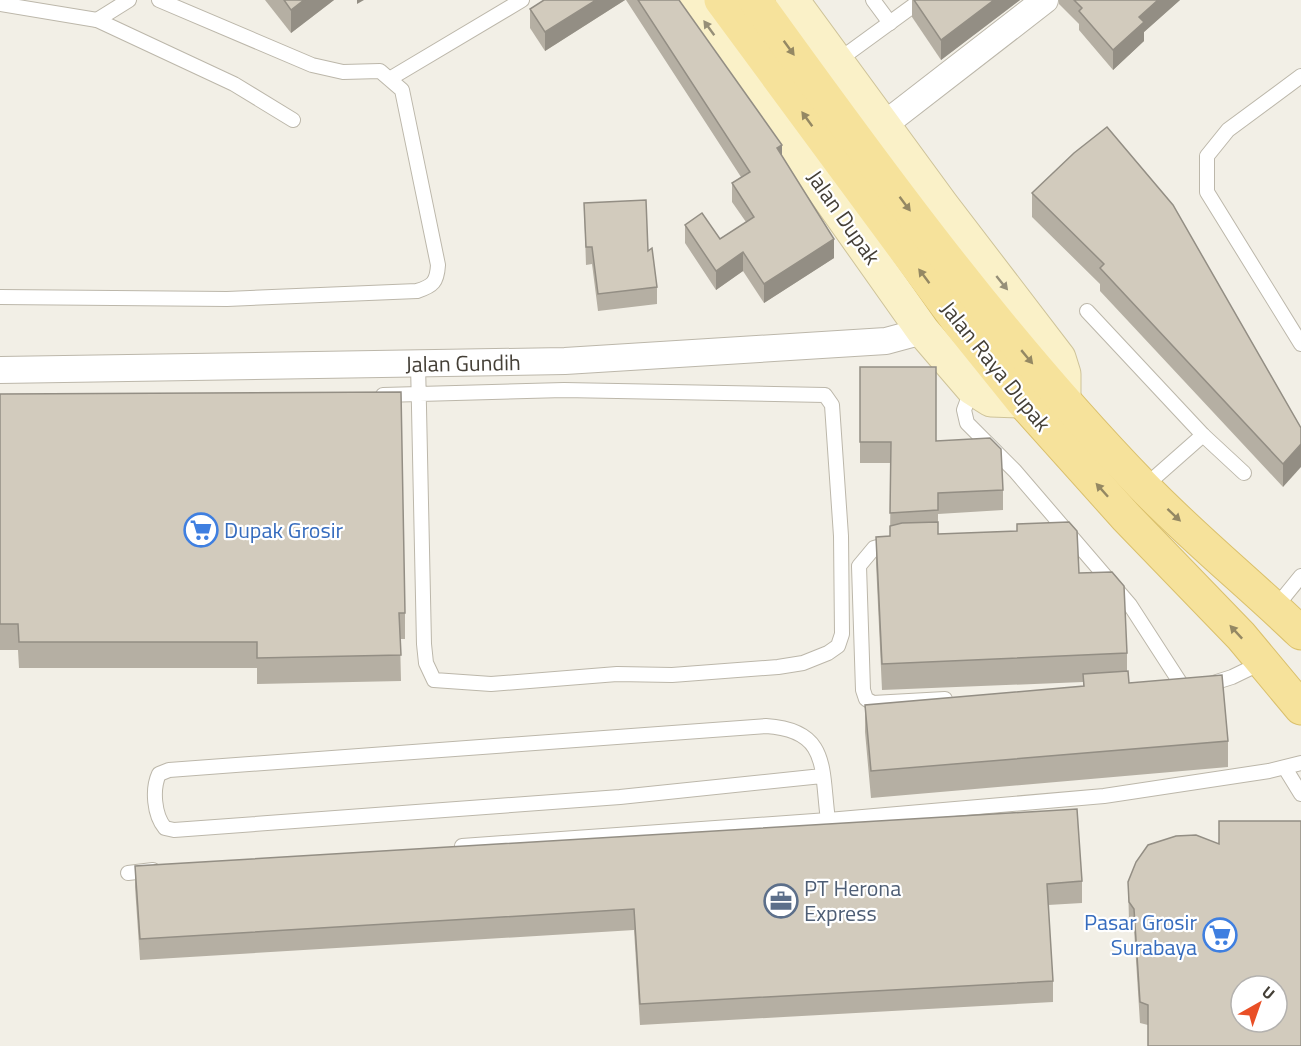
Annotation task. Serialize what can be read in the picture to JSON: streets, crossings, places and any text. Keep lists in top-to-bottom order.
{
  "streets": {
    "main road": ["Jalan Dupak", "Jalan Raya Dupak"],
    "street": ["Jalan Gundih"]
  },
  "crossings": [
    ["Jalan Dupak", "Jalan Gundih"],
    ["Jalan Dupak", "Jalan Raya Dupak"]
  ],
  "places": {
    "supermarket": ["Dupak Grosir", "Pasar Grosir Surabaya"],
    "office": ["PT Herona Express"]
  },
  "north": "top right"
}
